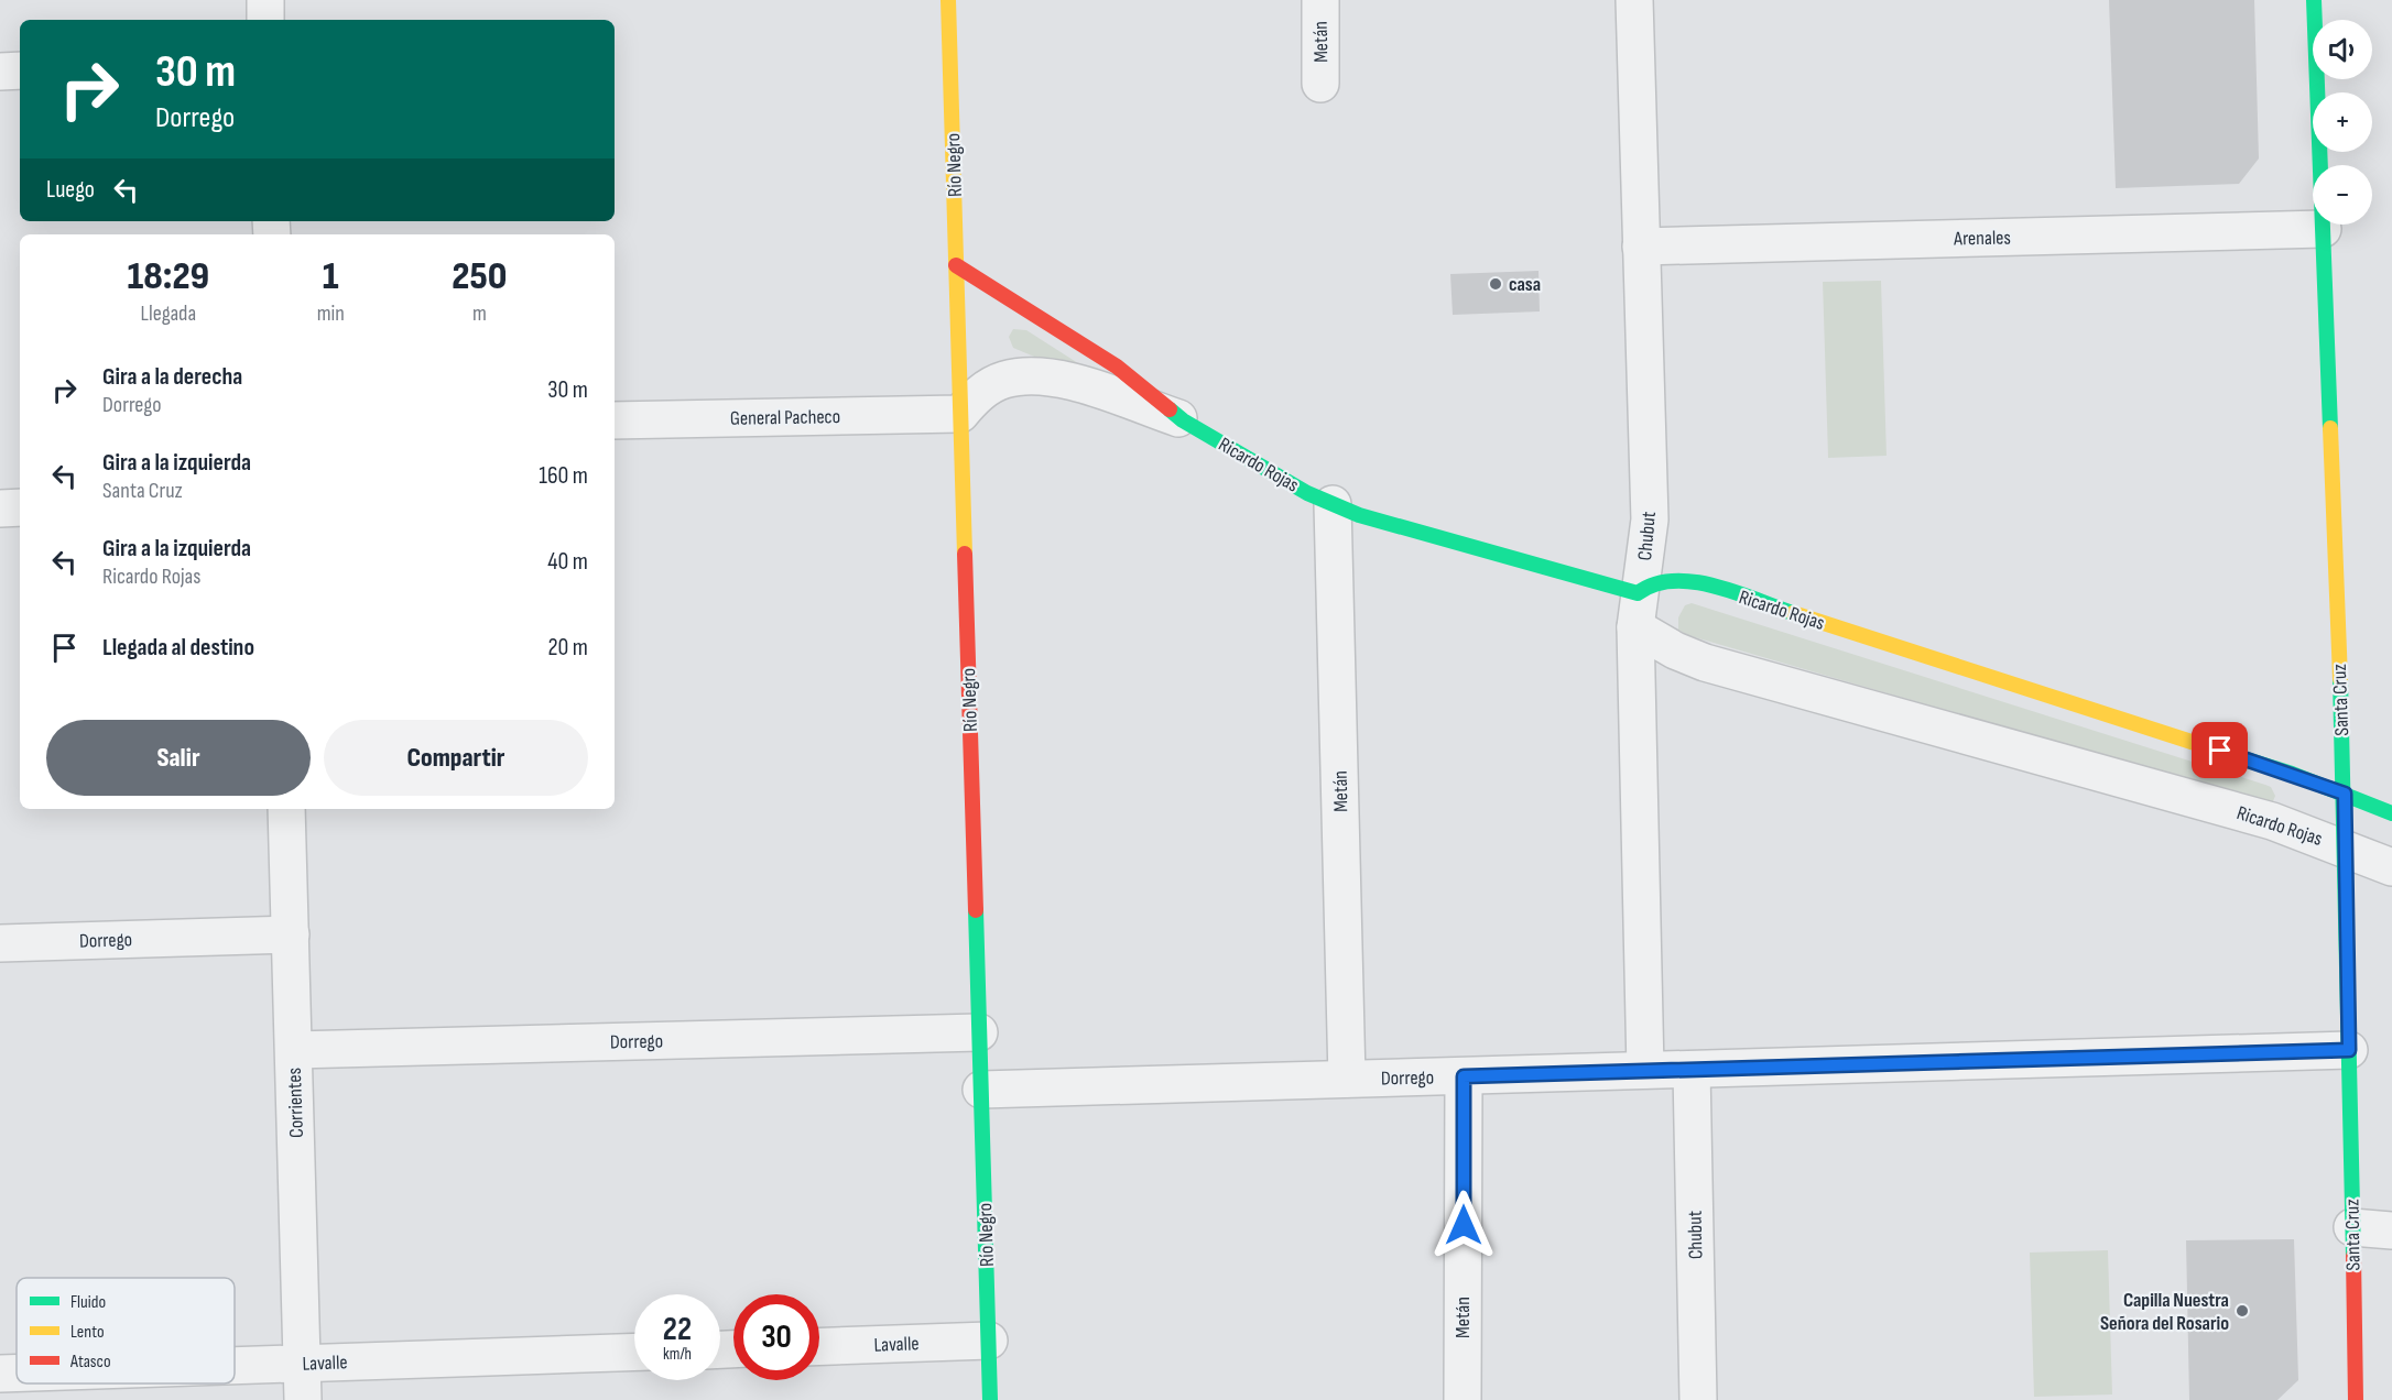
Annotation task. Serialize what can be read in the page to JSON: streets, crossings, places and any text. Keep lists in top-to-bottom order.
{
  "streets": {
    "street": [
      "Metán",
      "Río Negro",
      "Arenales",
      "General Pacheco",
      "Ricardo Rojas",
      "Chubut",
      "Santa Cruz",
      "Dorrego",
      "Corrientes",
      "Lavalle"
    ]
  },
  "crossings": [
    ["Metán", "Ricardo Rojas"],
    ["Metán", "Dorrego"],
    ["Río Negro", "General Pacheco"],
    ["Río Negro", "Ricardo Rojas"],
    ["Río Negro", "Dorrego"],
    ["Río Negro", "Lavalle"],
    ["Arenales", "Chubut"],
    ["Arenales", "Santa Cruz"],
    ["General Pacheco", "Ricardo Rojas"],
    ["Ricardo Rojas", "Chubut"],
    ["Ricardo Rojas", "Santa Cruz"],
    ["Chubut", "Dorrego"],
    ["Santa Cruz", "Dorrego"],
    ["Dorrego", "Corrientes"],
    ["Corrientes", "Lavalle"]
  ],
  "places": ["casa", "Capilla Nuestra Señora del Rosario"],
  "legend": ["Fluido", "Lento", "Atasco"],
  "page": {
    "map_buttons": ["+", "−"],
    "turn": ["30 m", "Dorrego"],
    "then": "Luego",
    "eta": [
      "18:29",
      "Llegada",
      "1",
      "min",
      "250",
      "m"
    ],
    "list": [
      {
        "name": "Gira a la derecha",
        "note": "Dorrego",
        "value": "30 m"
      },
      {
        "name": "Gira a la izquierda",
        "note": "Santa Cruz",
        "value": "160 m"
      },
      {
        "name": "Gira a la izquierda",
        "note": "Ricardo Rojas",
        "value": "40 m"
      },
      {
        "name": "Llegada al destino",
        "value": "20 m"
      }
    ],
    "buttons": ["Salir", "Compartir"],
    "speed": "22 km/h",
    "limit": "30"
  }
}
